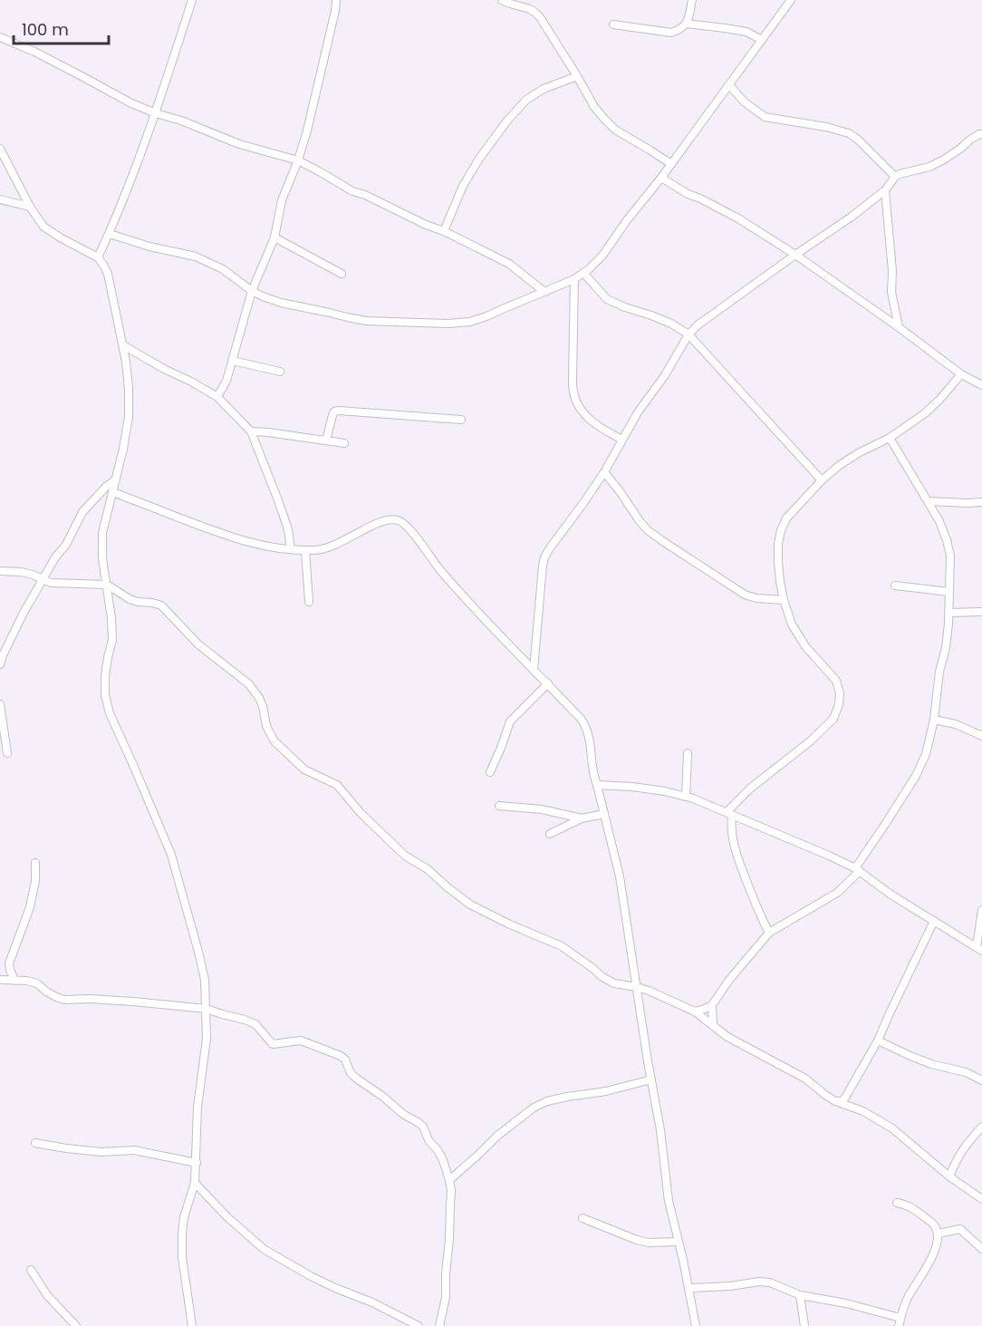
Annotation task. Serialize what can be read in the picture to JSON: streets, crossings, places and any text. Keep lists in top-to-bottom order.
{
  "scale_bar": "100 m"
}
